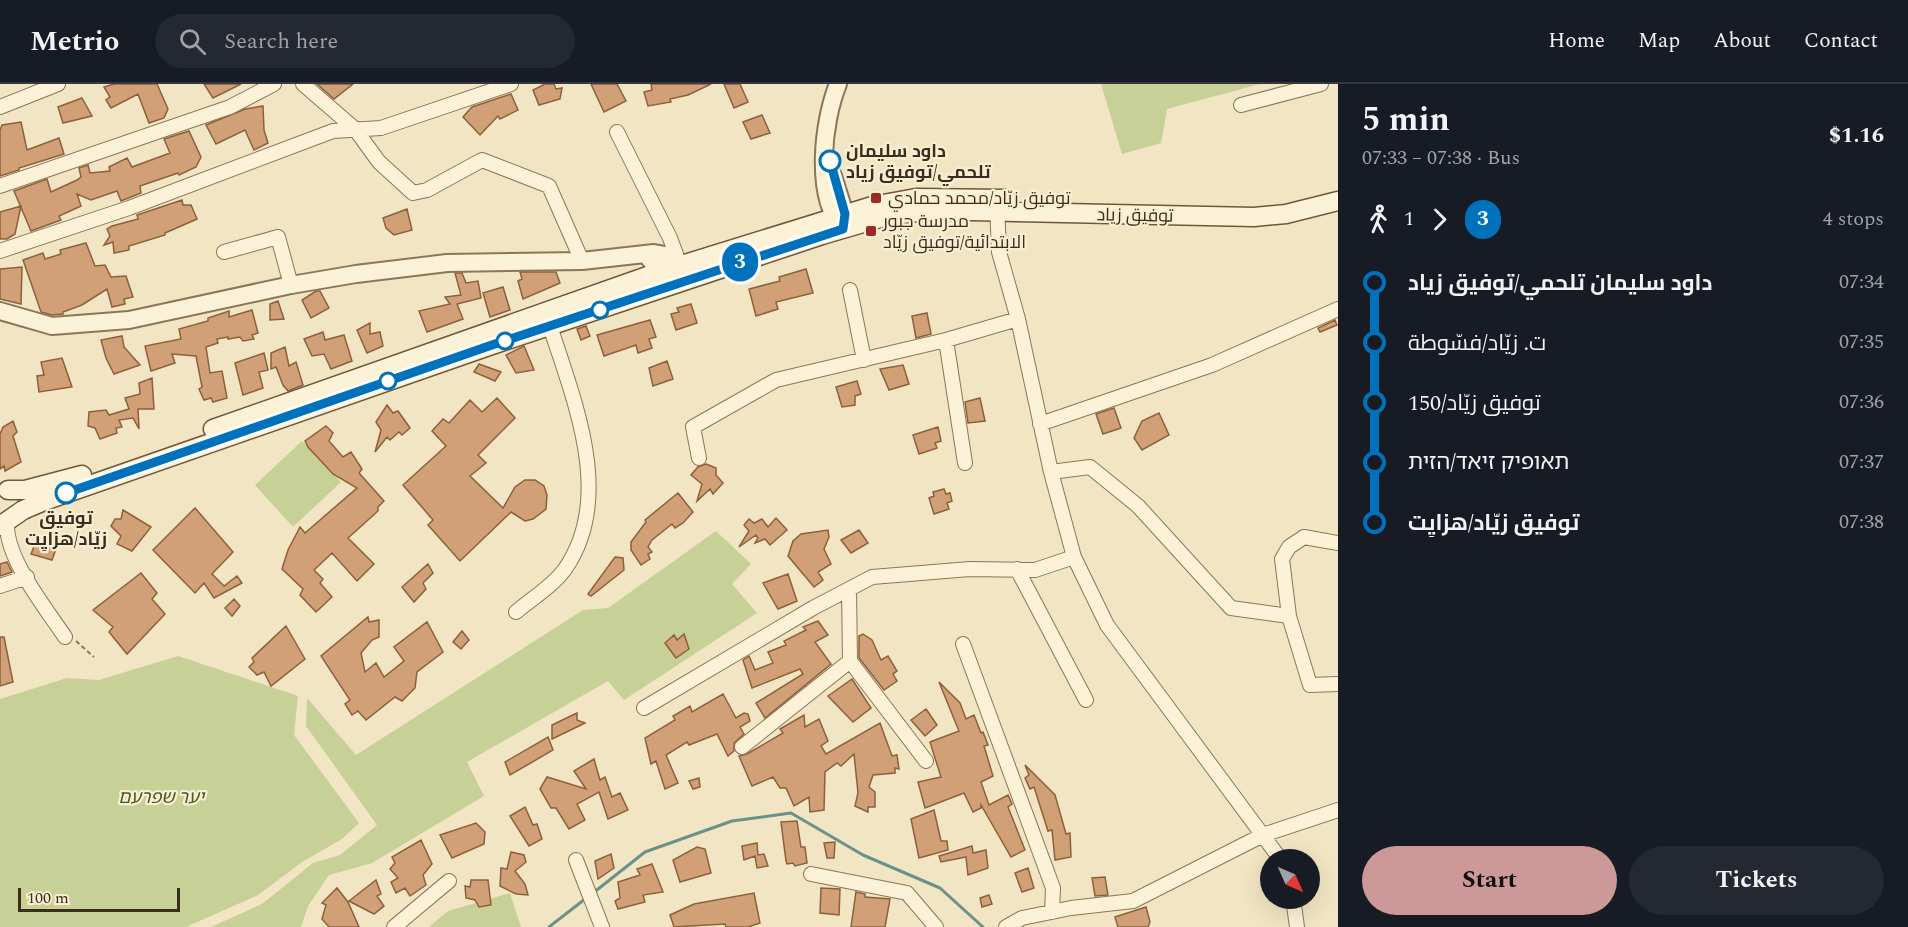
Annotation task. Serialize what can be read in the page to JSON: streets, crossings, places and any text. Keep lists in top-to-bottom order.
{
  "streets": {
    "main road": ["توفيق زياد"]
  },
  "parks": ["יער שפרעם"],
  "places": {
    "other": ["داود سليمان تلحمي/توفيق زياد", "توفيق زيّاد/هزايِت"],
    "transit": ["توفيق زيّاد/محمد حمادي", "مدرسة جبور الابتدائية/توفيق زيّاد"]
  },
  "lines": ["bus line 3"],
  "scale_bar": "100 m",
  "north": "bottom right",
  "page": {
    "header": "Metrio",
    "search": "Search here",
    "nav": [
      "Home",
      "Map",
      "About",
      "Contact"
    ],
    "on_map": "3",
    "heading": ["5 min", "07:33 – 07:38 · Bus", "$1.16"],
    "legs": ["1", "3", "4 stops"],
    "list": [
      {
        "name": "داود سليمان تلحمي/توفيق زياد",
        "value": "07:34"
      },
      {
        "name": "ت. زيّاد/فسّوطة",
        "value": "07:35"
      },
      {
        "name": "توفيق زيّاد/150",
        "value": "07:36"
      },
      {
        "name": "תאופיק זיאד/הזית",
        "value": "07:37"
      },
      {
        "name": "توفيق زيّاد/هزايِت",
        "value": "07:38"
      }
    ],
    "buttons": ["Start", "Tickets"],
    "scale": "100 m"
  }
}
